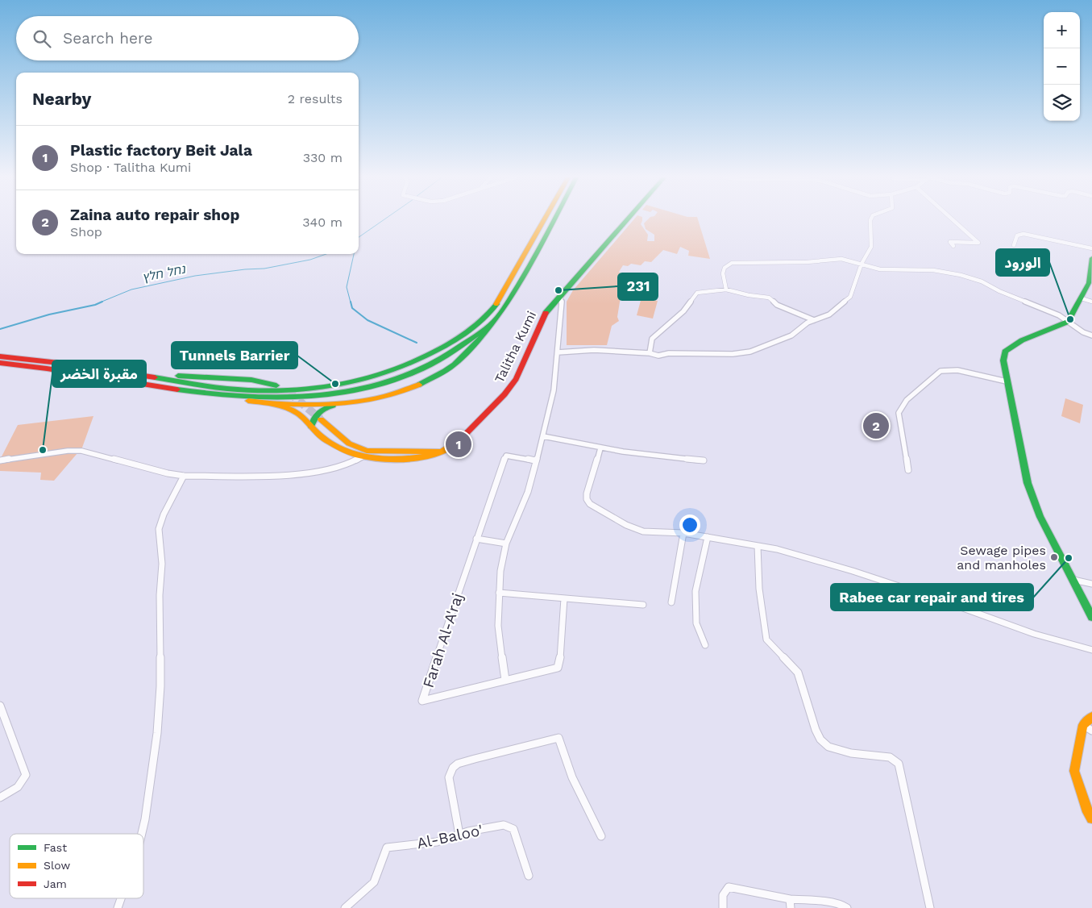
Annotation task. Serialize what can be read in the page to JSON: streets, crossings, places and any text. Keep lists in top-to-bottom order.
{
  "streets": {
    "main road": ["Talitha Kumi"],
    "street": ["Farah Al-A'raj", "Al-Baloo'"]
  },
  "water": ["נחל חלץ"],
  "places": [
    "231",
    "الورود",
    "Tunnels Barrier",
    "مقبرة الخضر",
    "Sewage pipes and manholes",
    "Rabee car repair and tires"
  ],
  "legend": ["Fast", "Slow", "Jam"],
  "page": {
    "map_buttons": ["+", "−"],
    "search": "Search here",
    "heading": ["Nearby", "2 results"],
    "list": [
      {
        "mark": "1",
        "name": "Plastic factory Beit Jala",
        "note": "Shop · Talitha Kumi",
        "value": "330 m"
      },
      {
        "mark": "2",
        "name": "Zaina auto repair shop",
        "note": "Shop",
        "value": "340 m"
      }
    ],
    "pins": ["2", "1"]
  }
}
